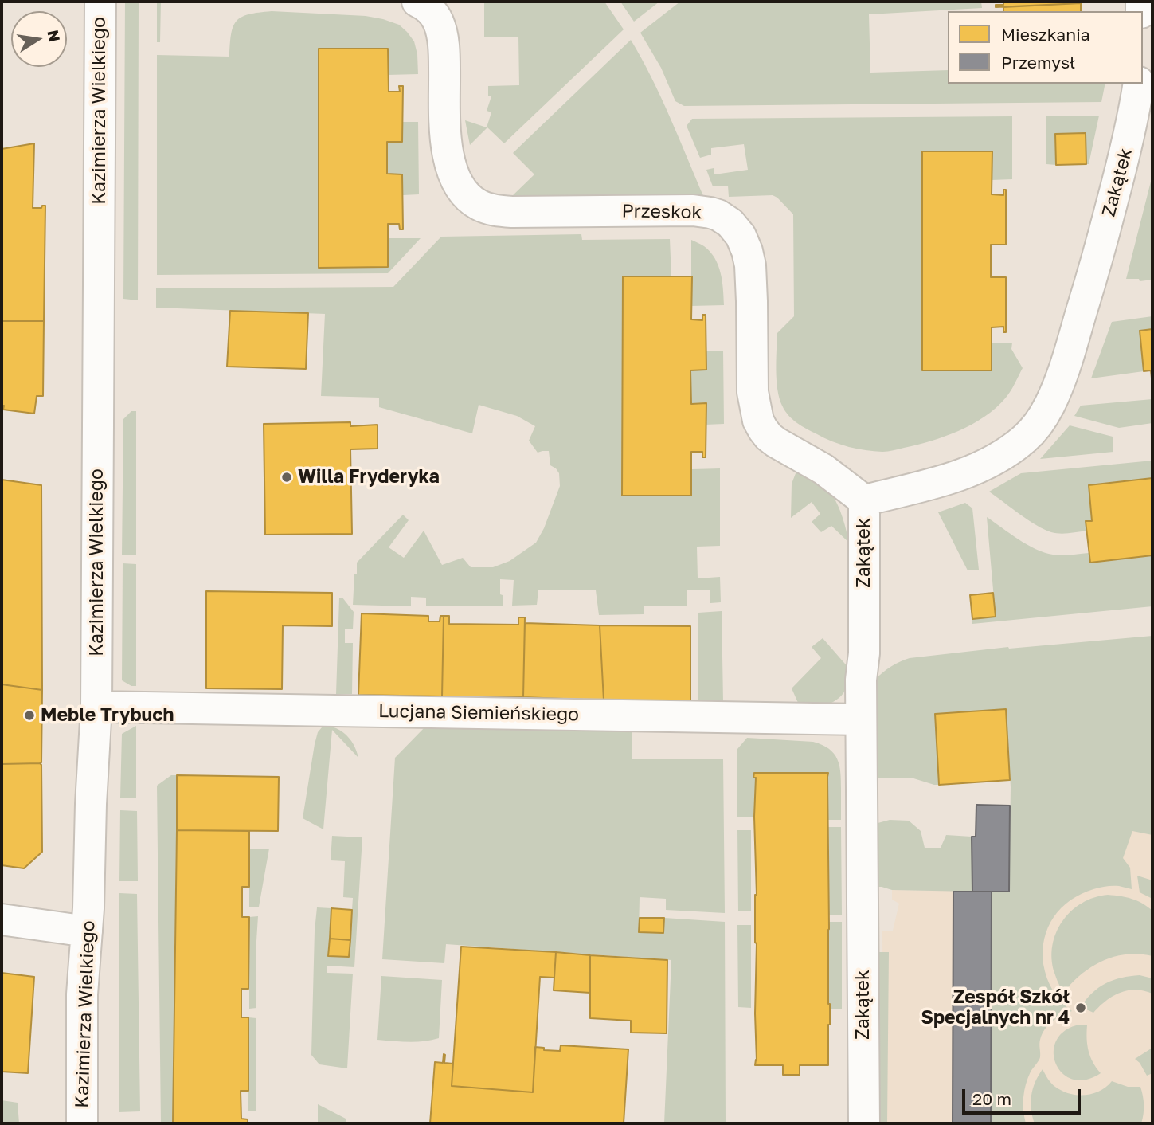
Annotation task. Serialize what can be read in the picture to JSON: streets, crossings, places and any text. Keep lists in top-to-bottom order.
{
  "streets": {
    "street": [
      "Kazimierza Wielkiego",
      "Zakątek",
      "Przeskok",
      "Lucjana Siemieńskiego"
    ]
  },
  "crossings": [
    ["Kazimierza Wielkiego", "Lucjana Siemieńskiego"],
    ["Zakątek", "Przeskok"],
    ["Zakątek", "Lucjana Siemieńskiego"]
  ],
  "places": ["Willa Fryderyka", "Meble Trybuch", "Zespół Szkół Specjalnych nr 4"],
  "legend": ["Mieszkania", "Przemysł"],
  "scale_bar": "20 m",
  "north": "right"
}
